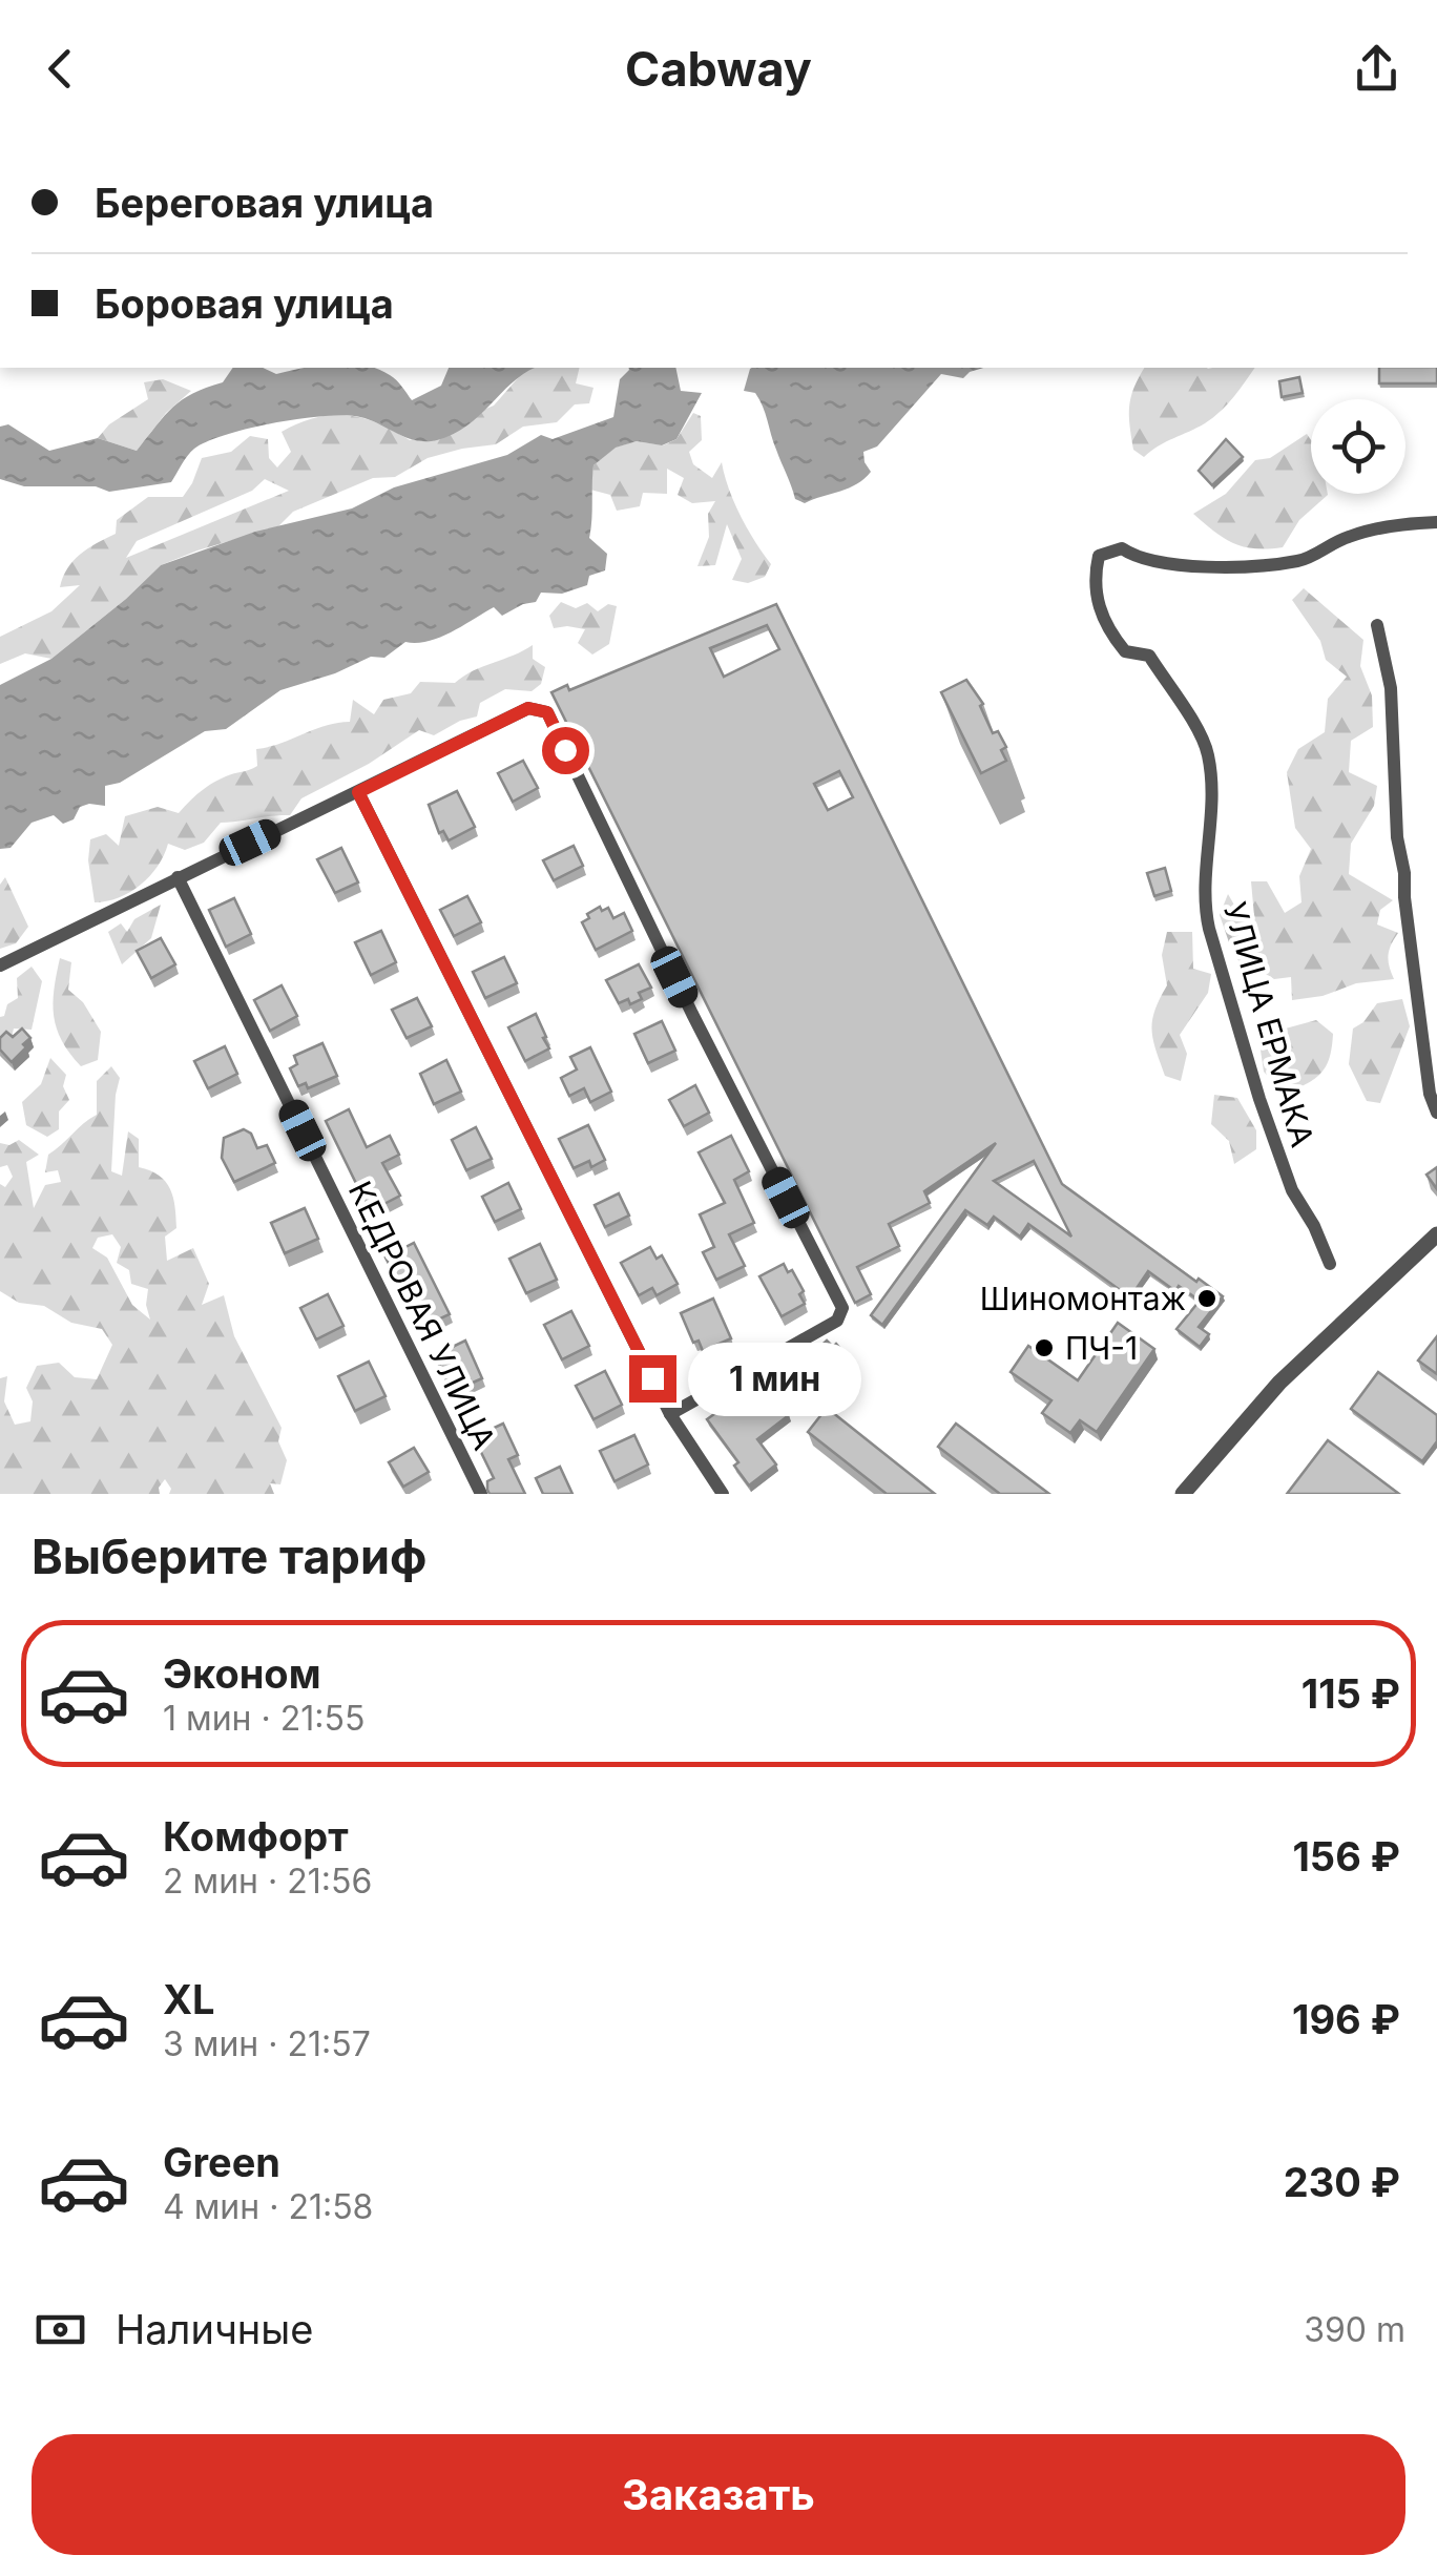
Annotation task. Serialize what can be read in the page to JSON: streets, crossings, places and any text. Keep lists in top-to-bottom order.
{
  "streets": {
    "street": ["УЛИЦА ЕРМАКА", "КЕДРОВАЯ УЛИЦА"]
  },
  "places": ["Шиномонтаж", "ПЧ-1"],
  "page": {
    "header": "Cabway",
    "banner": ["Береговая улица", "Боровая улица"],
    "bubble": "1 мин",
    "heading": "Выберите тариф",
    "list": [
      {
        "name": "Эконом",
        "note": "1 мин · 21:55",
        "value": "115 ₽"
      },
      {
        "name": "Комфорт",
        "note": "2 мин · 21:56",
        "value": "156 ₽"
      },
      {
        "name": "XL",
        "note": "3 мин · 21:57",
        "value": "196 ₽"
      },
      {
        "name": "Green",
        "note": "4 мин · 21:58",
        "value": "230 ₽"
      }
    ],
    "pay": ["Наличные", "390 m"],
    "buttons": "Заказать"
  }
}
